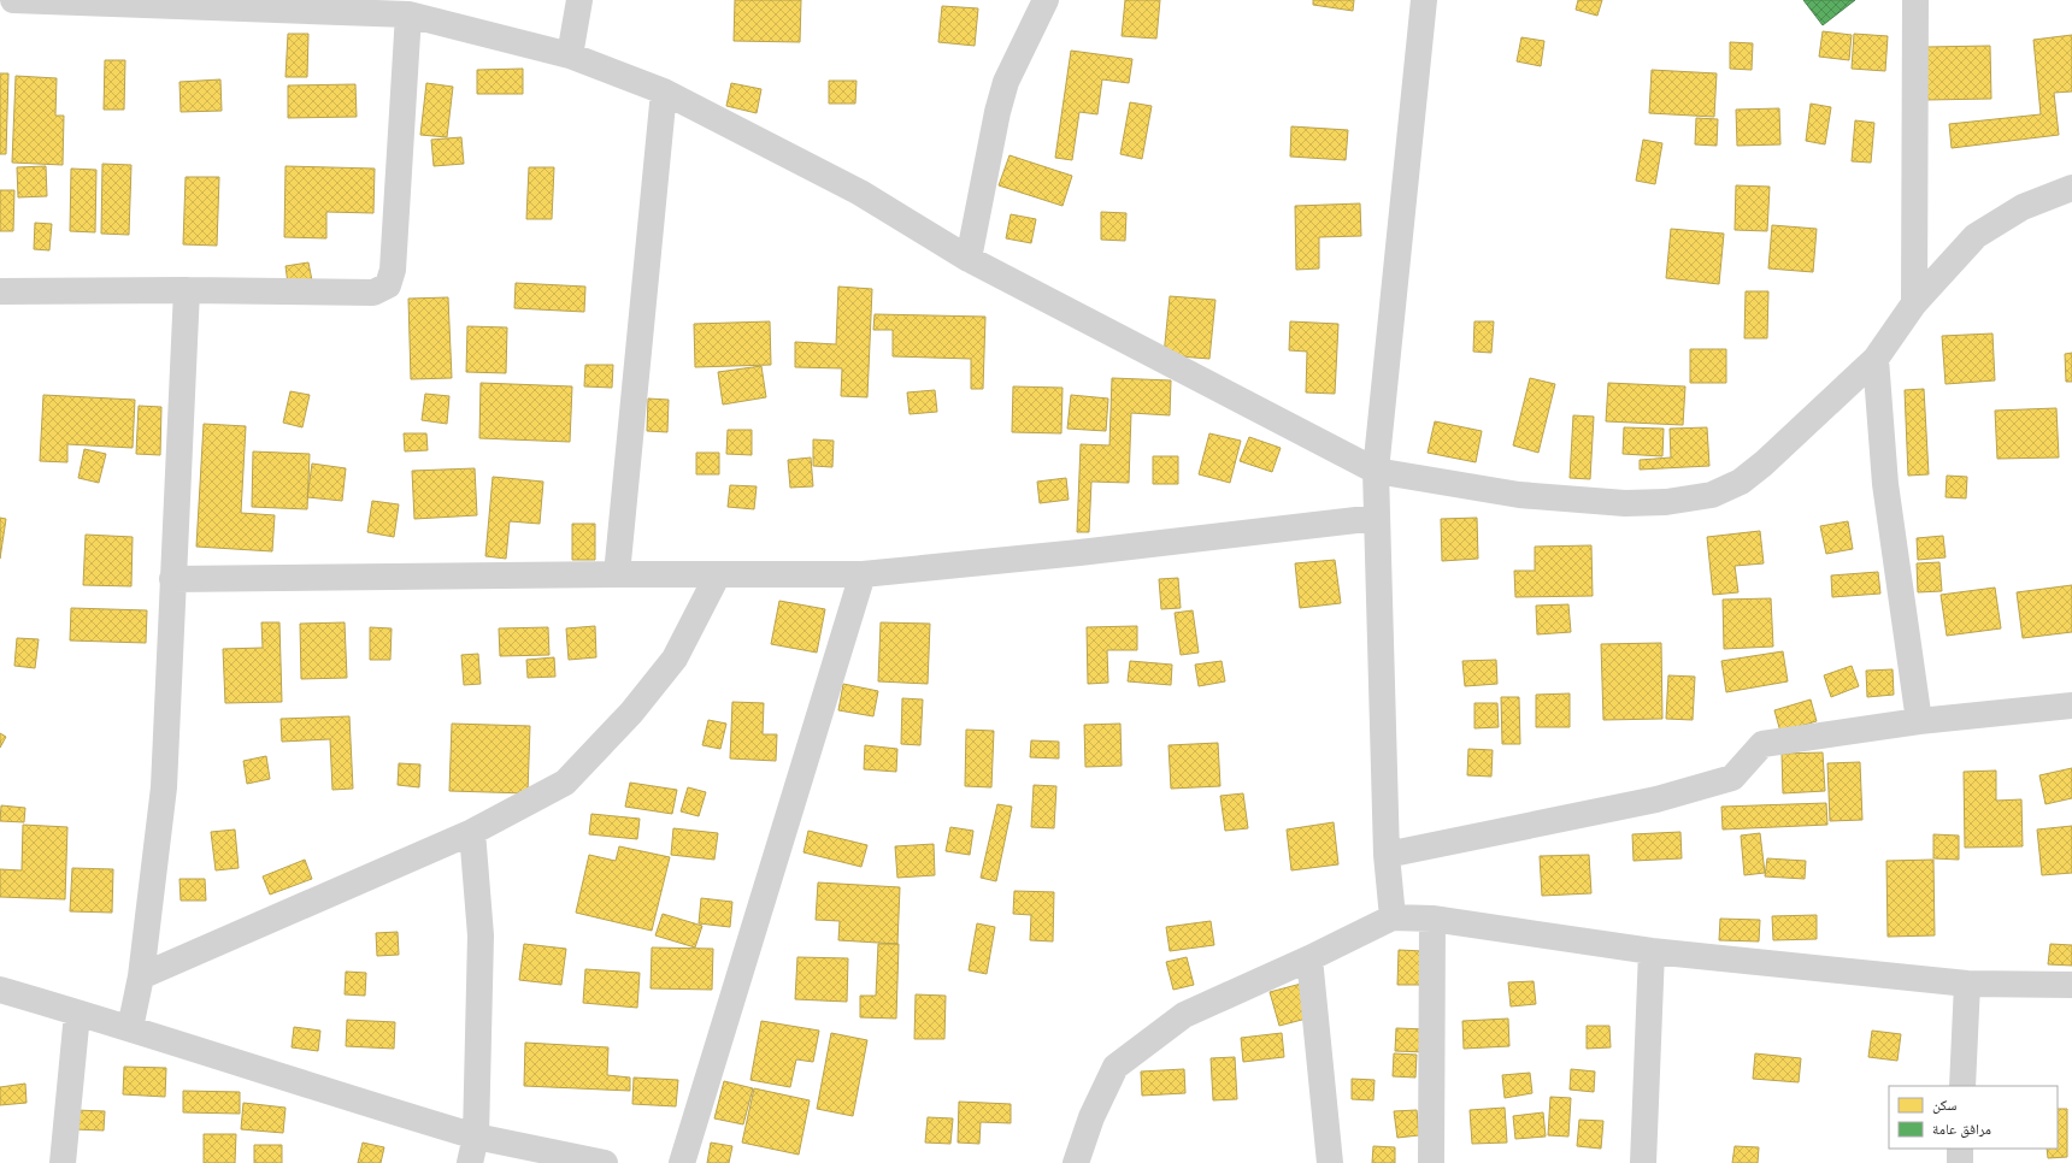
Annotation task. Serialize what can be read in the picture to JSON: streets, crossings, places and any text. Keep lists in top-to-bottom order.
{
  "legend": ["سكن", "مرافق عامة"]
}
